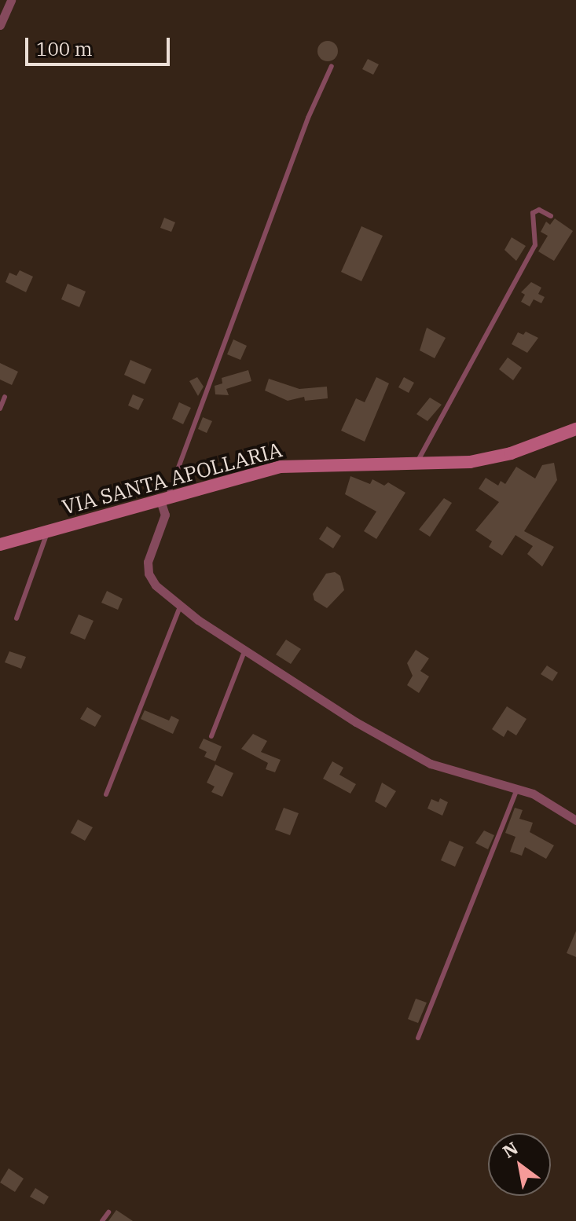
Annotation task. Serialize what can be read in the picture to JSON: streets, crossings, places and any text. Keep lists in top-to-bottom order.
{
  "streets": {
    "street": ["VIA SANTA APOLLARIA"]
  },
  "scale_bar": "100 m",
  "north": "top left"
}
